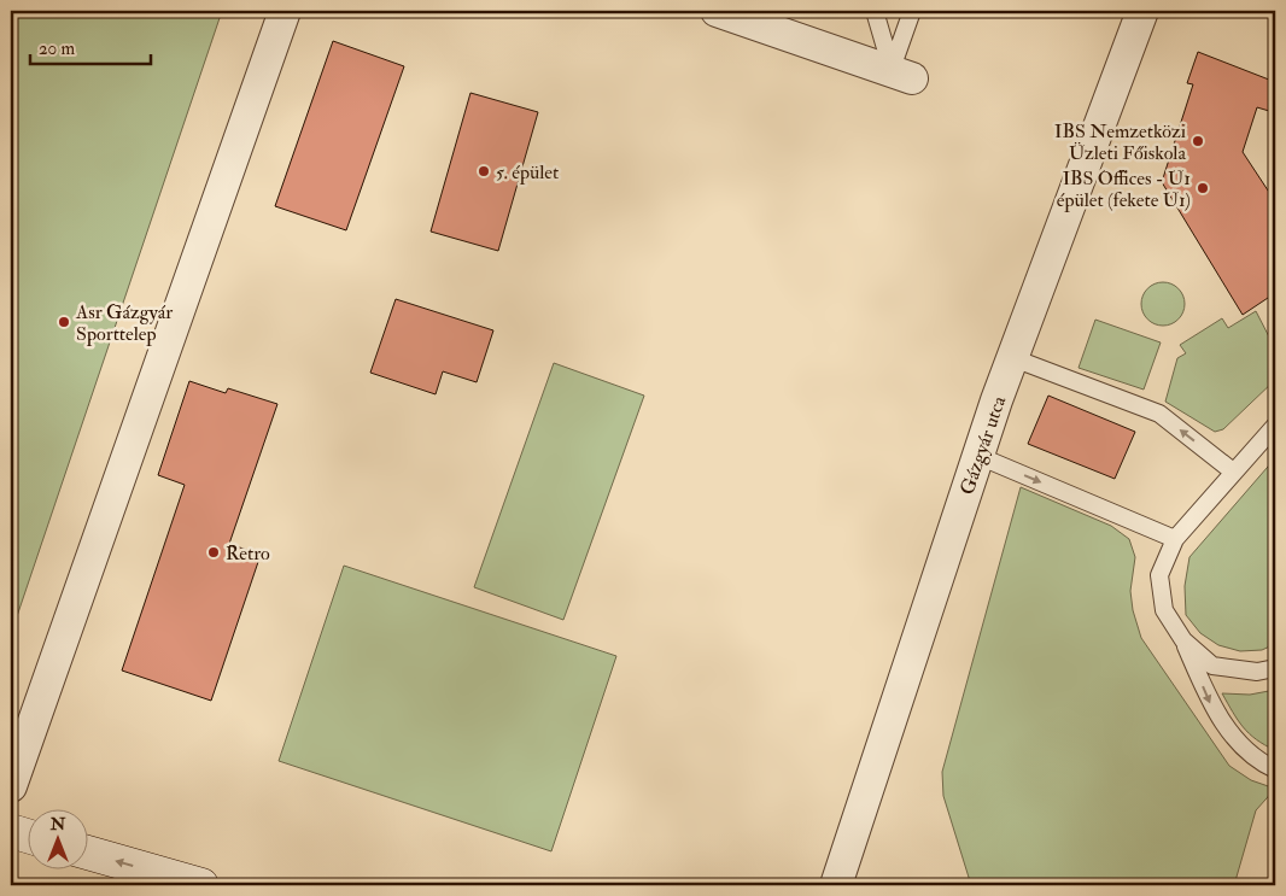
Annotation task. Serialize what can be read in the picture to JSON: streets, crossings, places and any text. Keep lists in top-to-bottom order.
{
  "streets": {
    "street": ["Gázgyár utca"]
  },
  "places": [
    "IBS Nemzetközi Üzleti Főiskola",
    "5. épület",
    "IBS Offices - U1 épület (fekete U1)",
    "Asr Gázgyár Sporttelep",
    "Retro"
  ],
  "scale_bar": "20 m",
  "north": "top"
}
